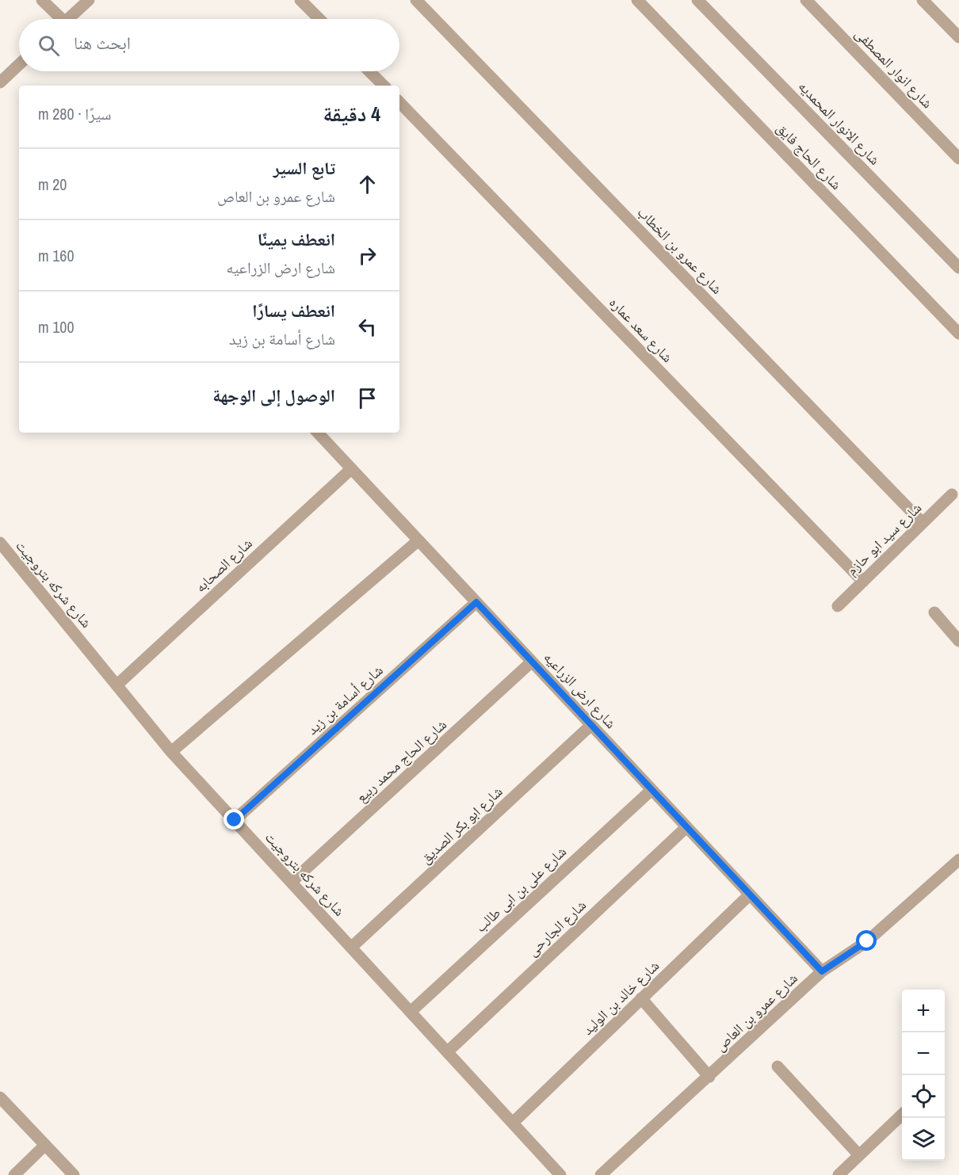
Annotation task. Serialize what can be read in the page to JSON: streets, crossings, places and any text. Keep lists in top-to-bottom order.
{
  "streets": {
    "street": [
      "شارع انوار المصطفى",
      "شارع الانوار المحمديه",
      "شارع الحاج فايق",
      "شارع عمرو بن الخطاب",
      "شارع سعد عماره",
      "شارع سيد ابو حازم",
      "شارع الصحابه",
      "شارع شركه بتروجيت",
      "شارع ارض الزراعيه",
      "شارع أسامة بن زيد",
      "شارع الحاج محمد ربيع",
      "شارع ابو بكر الصديق",
      "شارع على بن ابى طالب",
      "شارع الجارحى",
      "شارع خالد بن الوليد",
      "شارع عمرو بن العاص"
    ]
  },
  "crossings": [
    ["شارع عمرو بن الخطاب", "شارع سيد ابو حازم"],
    ["شارع سعد عماره", "شارع سيد ابو حازم"],
    ["شارع الصحابه", "شارع شركه بتروجيت"],
    ["شارع الصحابه", "شارع ارض الزراعيه"],
    ["شارع شركه بتروجيت", "شارع أسامة بن زيد"],
    ["شارع شركه بتروجيت", "شارع الحاج محمد ربيع"],
    ["شارع شركه بتروجيت", "شارع ابو بكر الصديق"],
    ["شارع شركه بتروجيت", "شارع على بن ابى طالب"],
    ["شارع شركه بتروجيت", "شارع الجارحى"],
    ["شارع شركه بتروجيت", "شارع خالد بن الوليد"],
    ["شارع ارض الزراعيه", "شارع أسامة بن زيد"],
    ["شارع ارض الزراعيه", "شارع الحاج محمد ربيع"],
    ["شارع ارض الزراعيه", "شارع ابو بكر الصديق"],
    ["شارع ارض الزراعيه", "شارع على بن ابى طالب"],
    ["شارع ارض الزراعيه", "شارع الجارحى"],
    ["شارع ارض الزراعيه", "شارع خالد بن الوليد"],
    ["شارع ارض الزراعيه", "شارع عمرو بن العاص"]
  ],
  "page": {
    "search": "ابحث هنا",
    "heading": ["4 دقيقة", "سيرًا · 280 m"],
    "list": [
      ["تابع السير", "شارع عمرو بن العاص", "20 m"],
      ["انعطف يمينًا", "شارع ارض الزراعيه", "160 m"],
      ["انعطف يسارًا", "شارع أسامة بن زيد", "100 m"],
      "الوصول إلى الوجهة"
    ],
    "map_buttons": ["+", "−"]
  }
}
